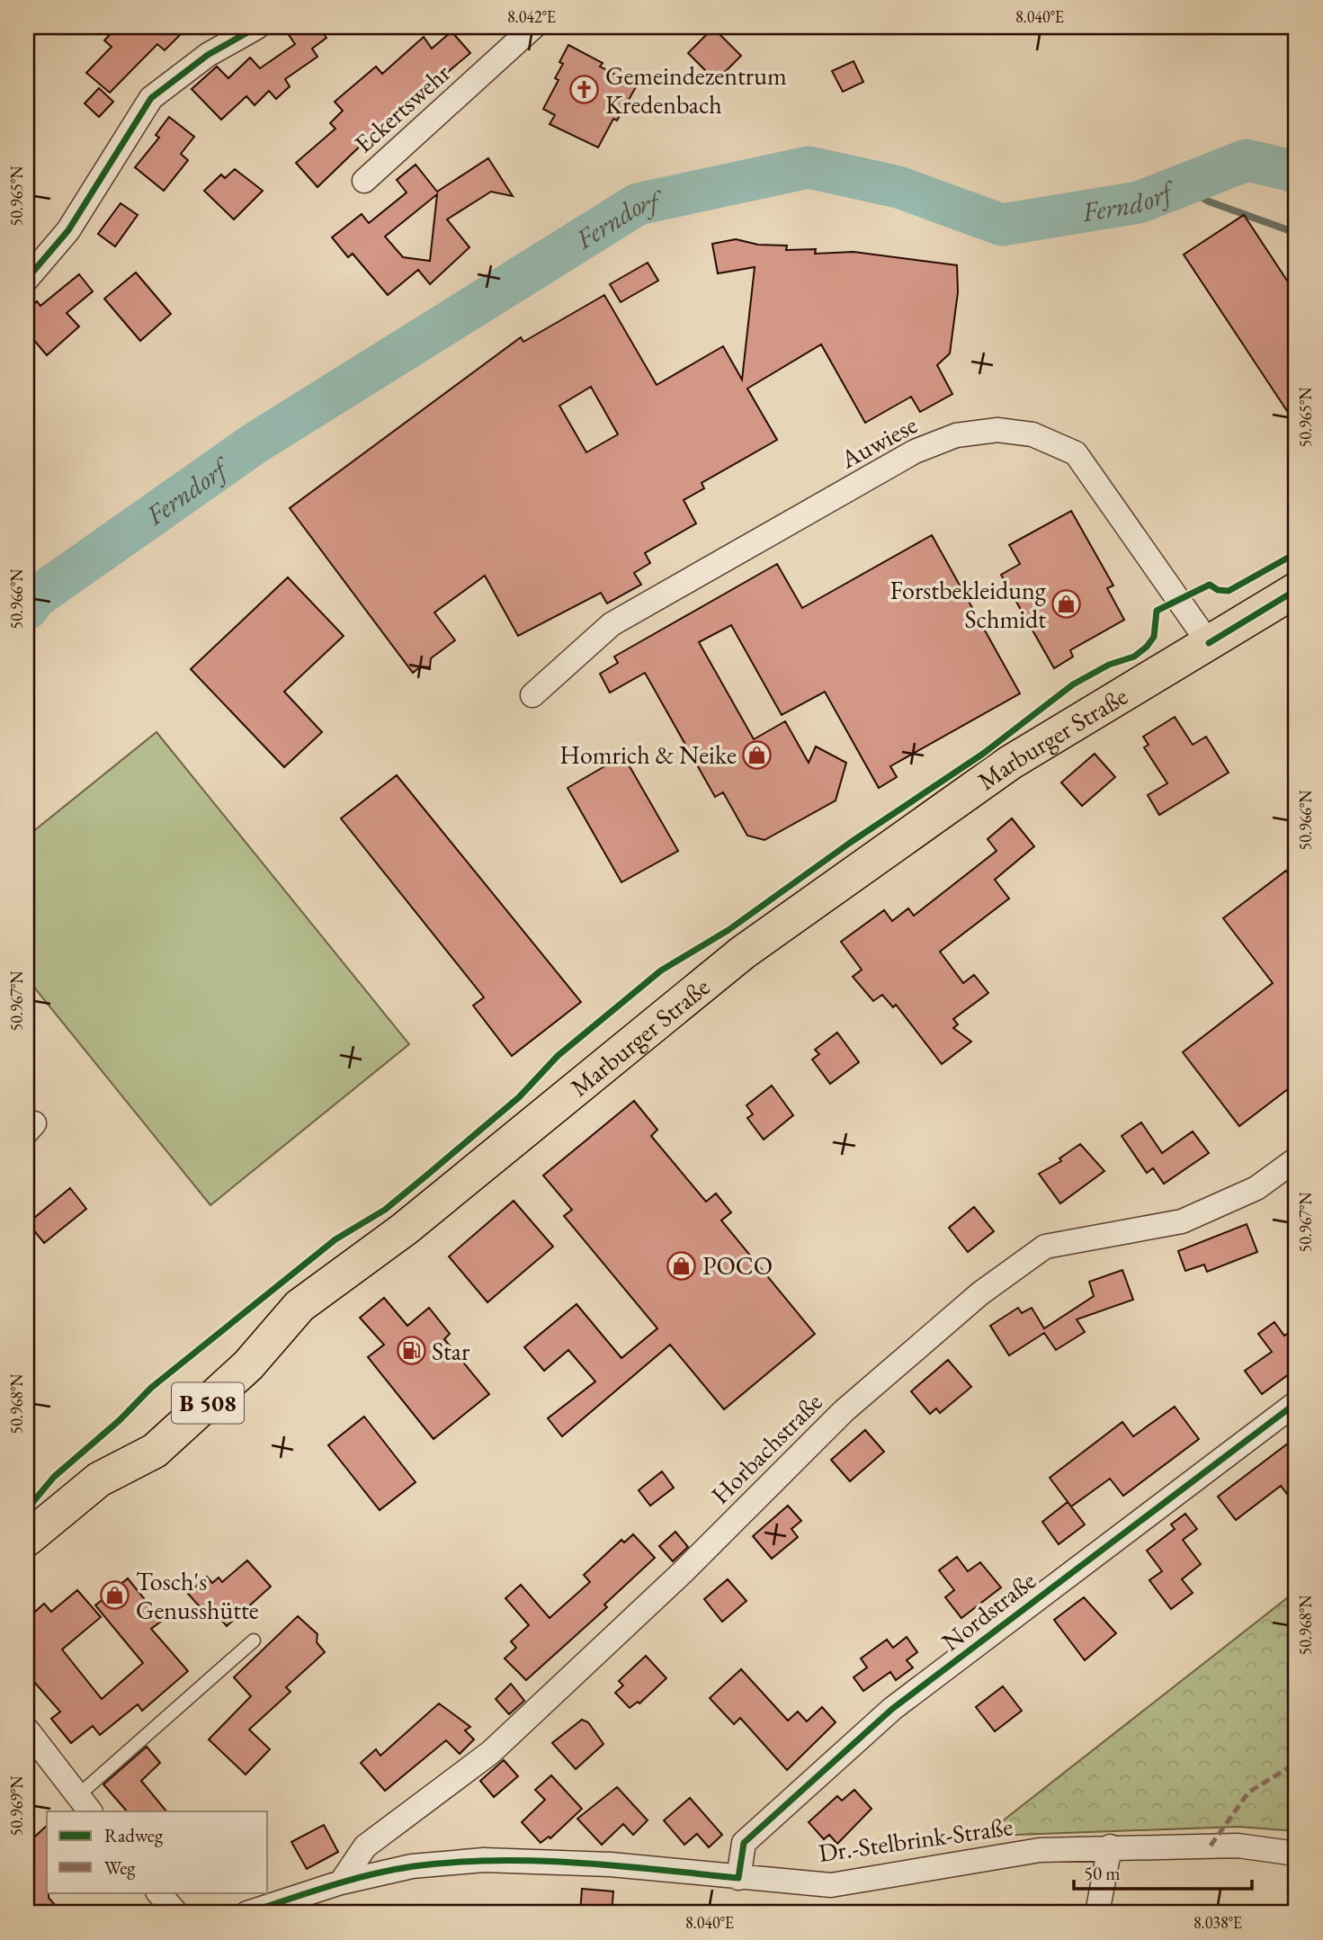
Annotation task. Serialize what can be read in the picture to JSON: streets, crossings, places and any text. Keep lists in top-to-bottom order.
{
  "streets": {
    "main road": ["Marburger Straße", "B 508"],
    "street": [
      "Eckertswehr",
      "Auwiese",
      "Horbachstraße",
      "Nordstraße",
      "Dr.-Stelbrink-Straße"
    ]
  },
  "crossings": [
    ["Auwiese", "Marburger Straße"],
    ["Horbachstraße", "Dr.-Stelbrink-Straße"],
    ["Nordstraße", "Dr.-Stelbrink-Straße"]
  ],
  "water": ["Ferndorf"],
  "places": {
    "church": ["Gemeindezentrum Kredenbach"],
    "shop": [
      "Forstbekleidung Schmidt",
      "Homrich & Neike",
      "POCO",
      "Tosch's Genusshütte"
    ],
    "fuel station": ["Star"]
  },
  "legend": ["Radweg", "Weg"],
  "scale_bar": "50 m",
  "coordinates": [
    "8.042°E",
    "8.040°E",
    "50.965°N",
    "50.966°N",
    "50.967°N",
    "50.968°N",
    "50.969°N",
    "8.038°E"
  ]
}
